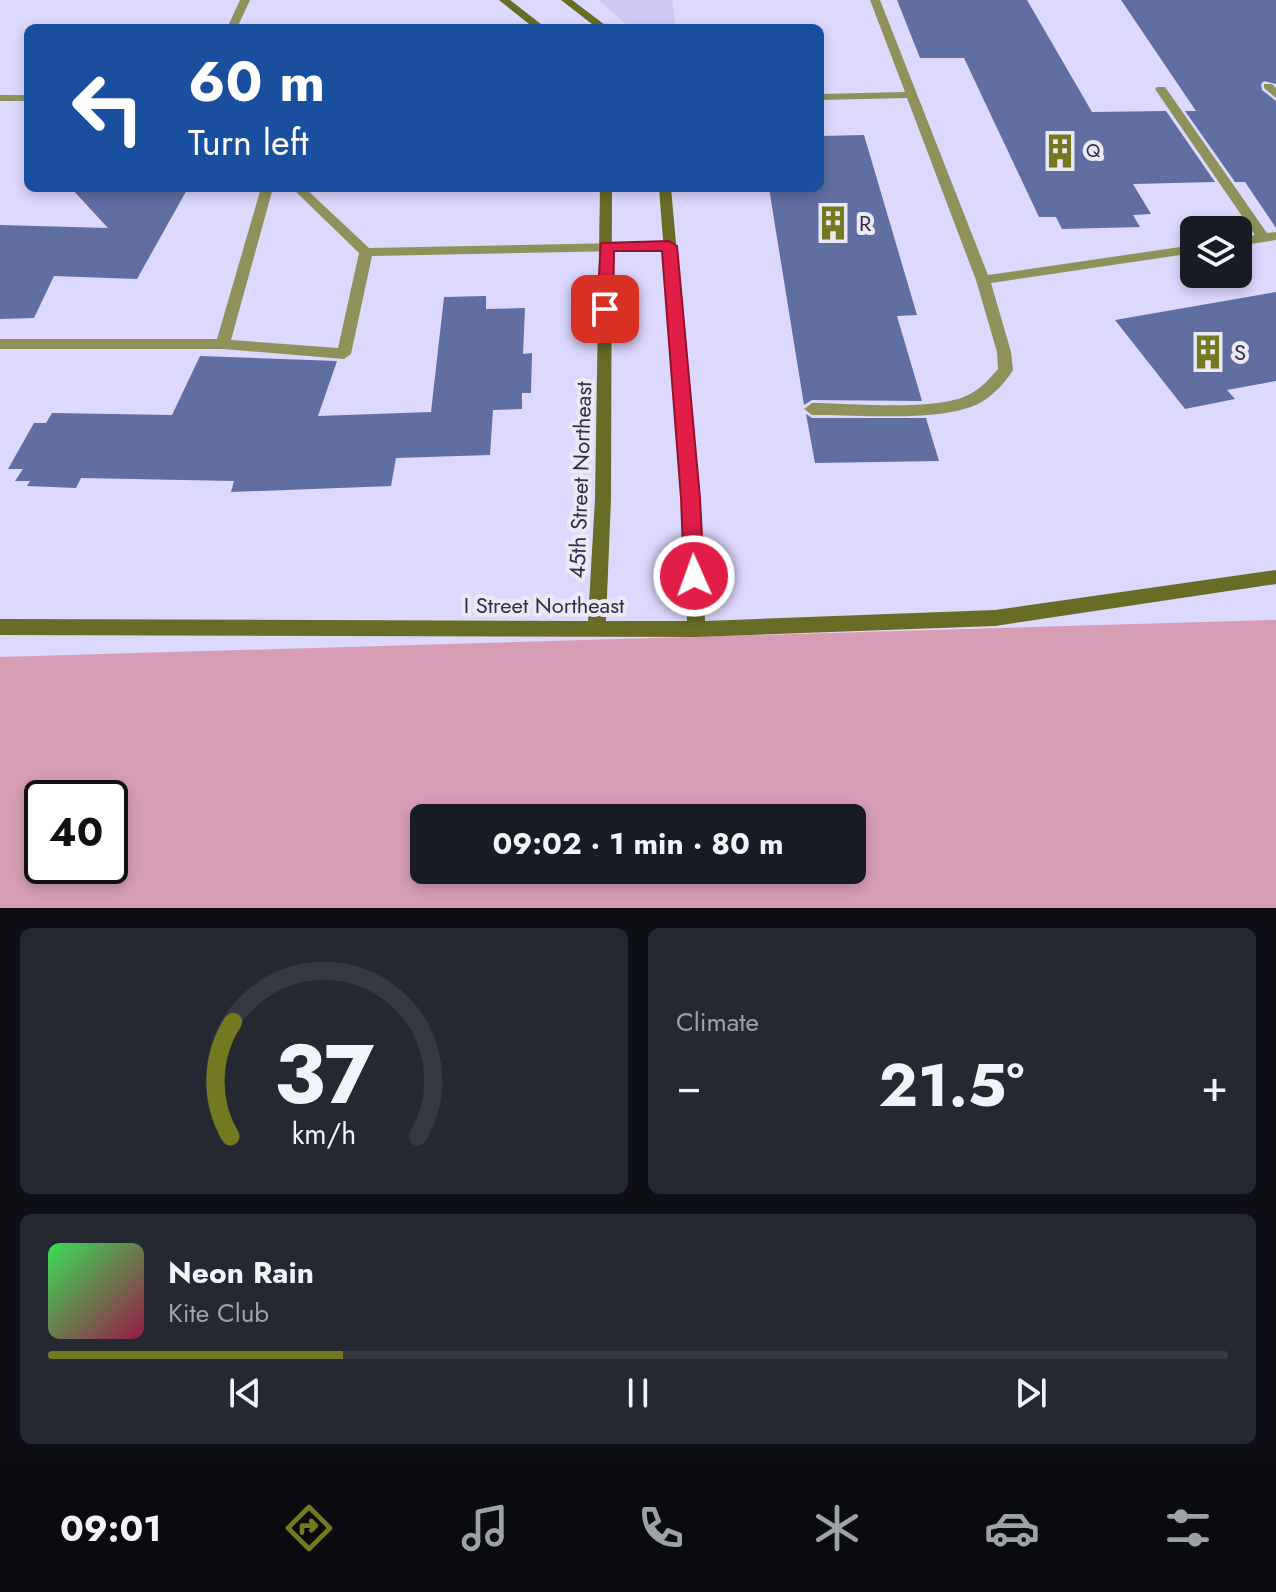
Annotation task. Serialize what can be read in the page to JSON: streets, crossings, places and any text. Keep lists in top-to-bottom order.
{
  "streets": {
    "street": ["45th Street Northeast", "I Street Northeast"]
  },
  "crossings": [
    ["45th Street Northeast", "I Street Northeast"]
  ],
  "places": {
    "building": ["Q", "R", "S"]
  },
  "page": {
    "turn": ["60 m", "Turn left"],
    "limit": "40",
    "trip": "09:02 · 1 min · 80 m",
    "tile": "Climate",
    "heat": ["−", "21.5°", "+"],
    "song": ["Neon Rain", "Kite Club"],
    "tabs": "09:01",
    "gauge": ["37", "km/h"]
  }
}
